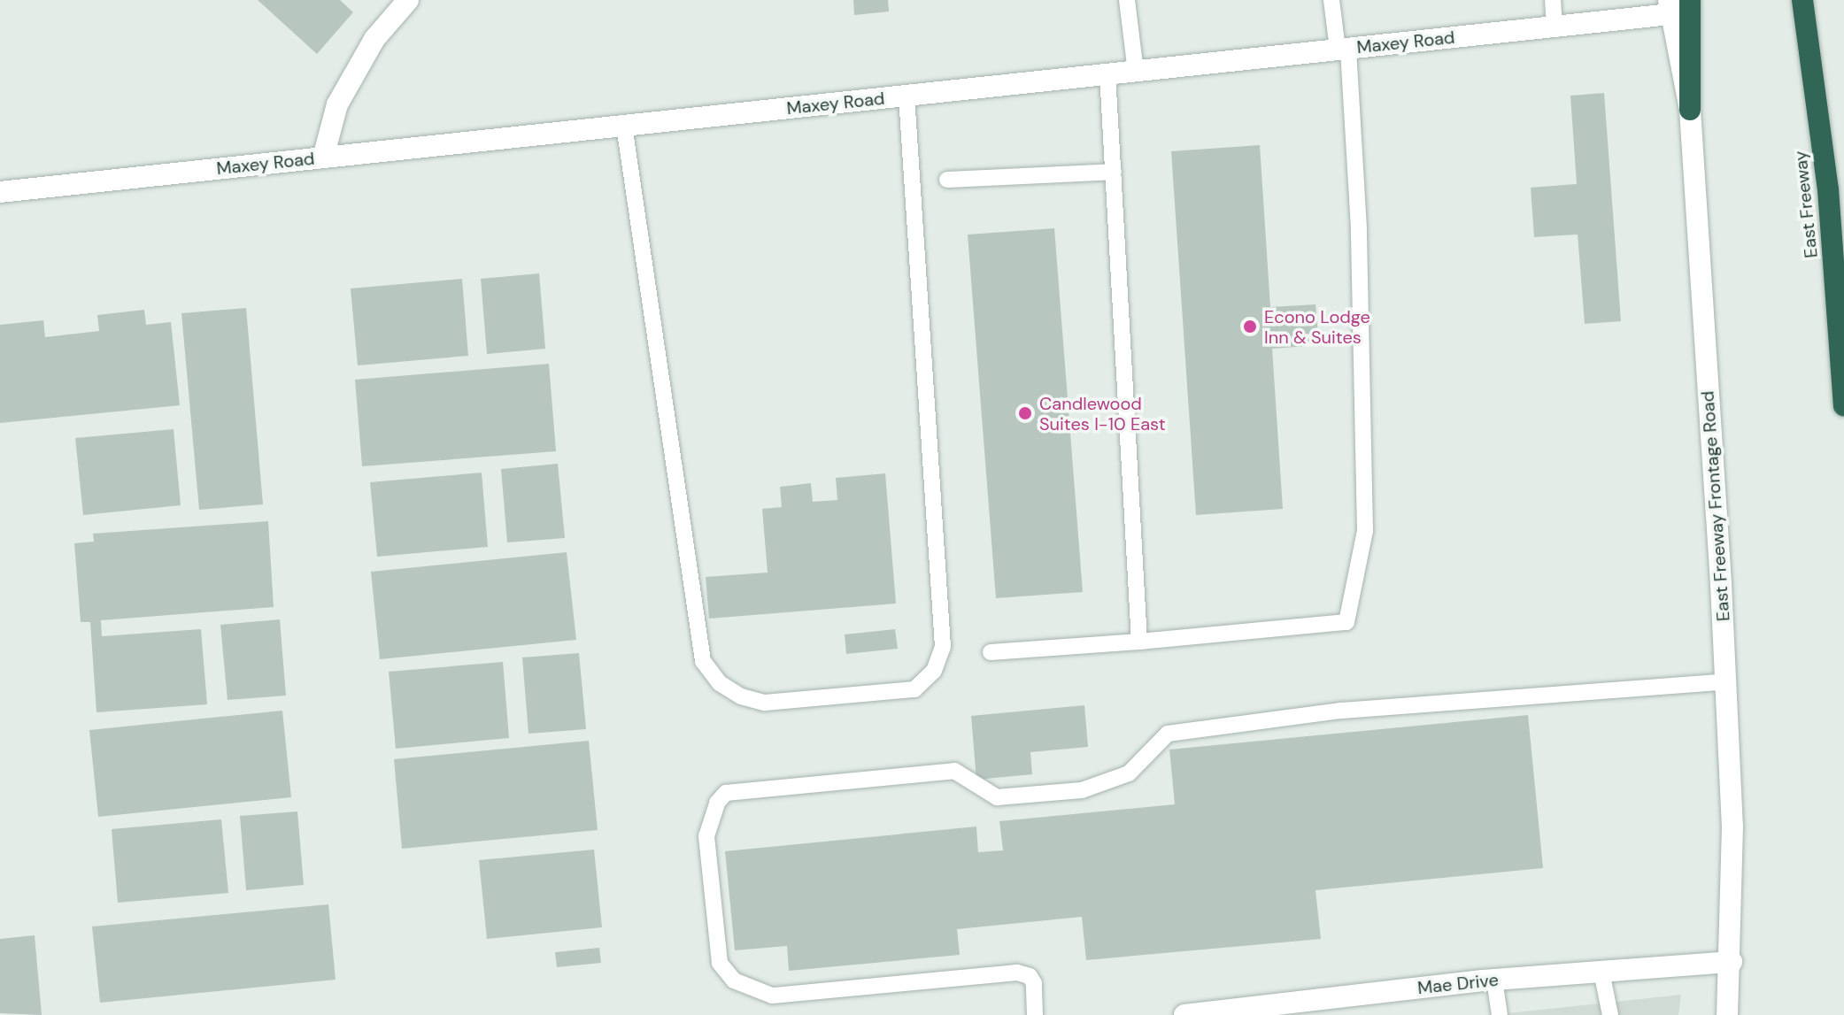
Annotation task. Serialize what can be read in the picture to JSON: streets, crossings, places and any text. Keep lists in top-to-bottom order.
{
  "streets": {
    "highway": ["East Freeway"],
    "street": ["Maxey Road", "East Freeway Frontage Road", "Mae Drive"]
  },
  "crossings": [
    ["Maxey Road", "East Freeway Frontage Road"],
    ["East Freeway Frontage Road", "Mae Drive"]
  ],
  "places": ["Econo Lodge Inn & Suites", "Candlewood Suites I-10 East"]
}
